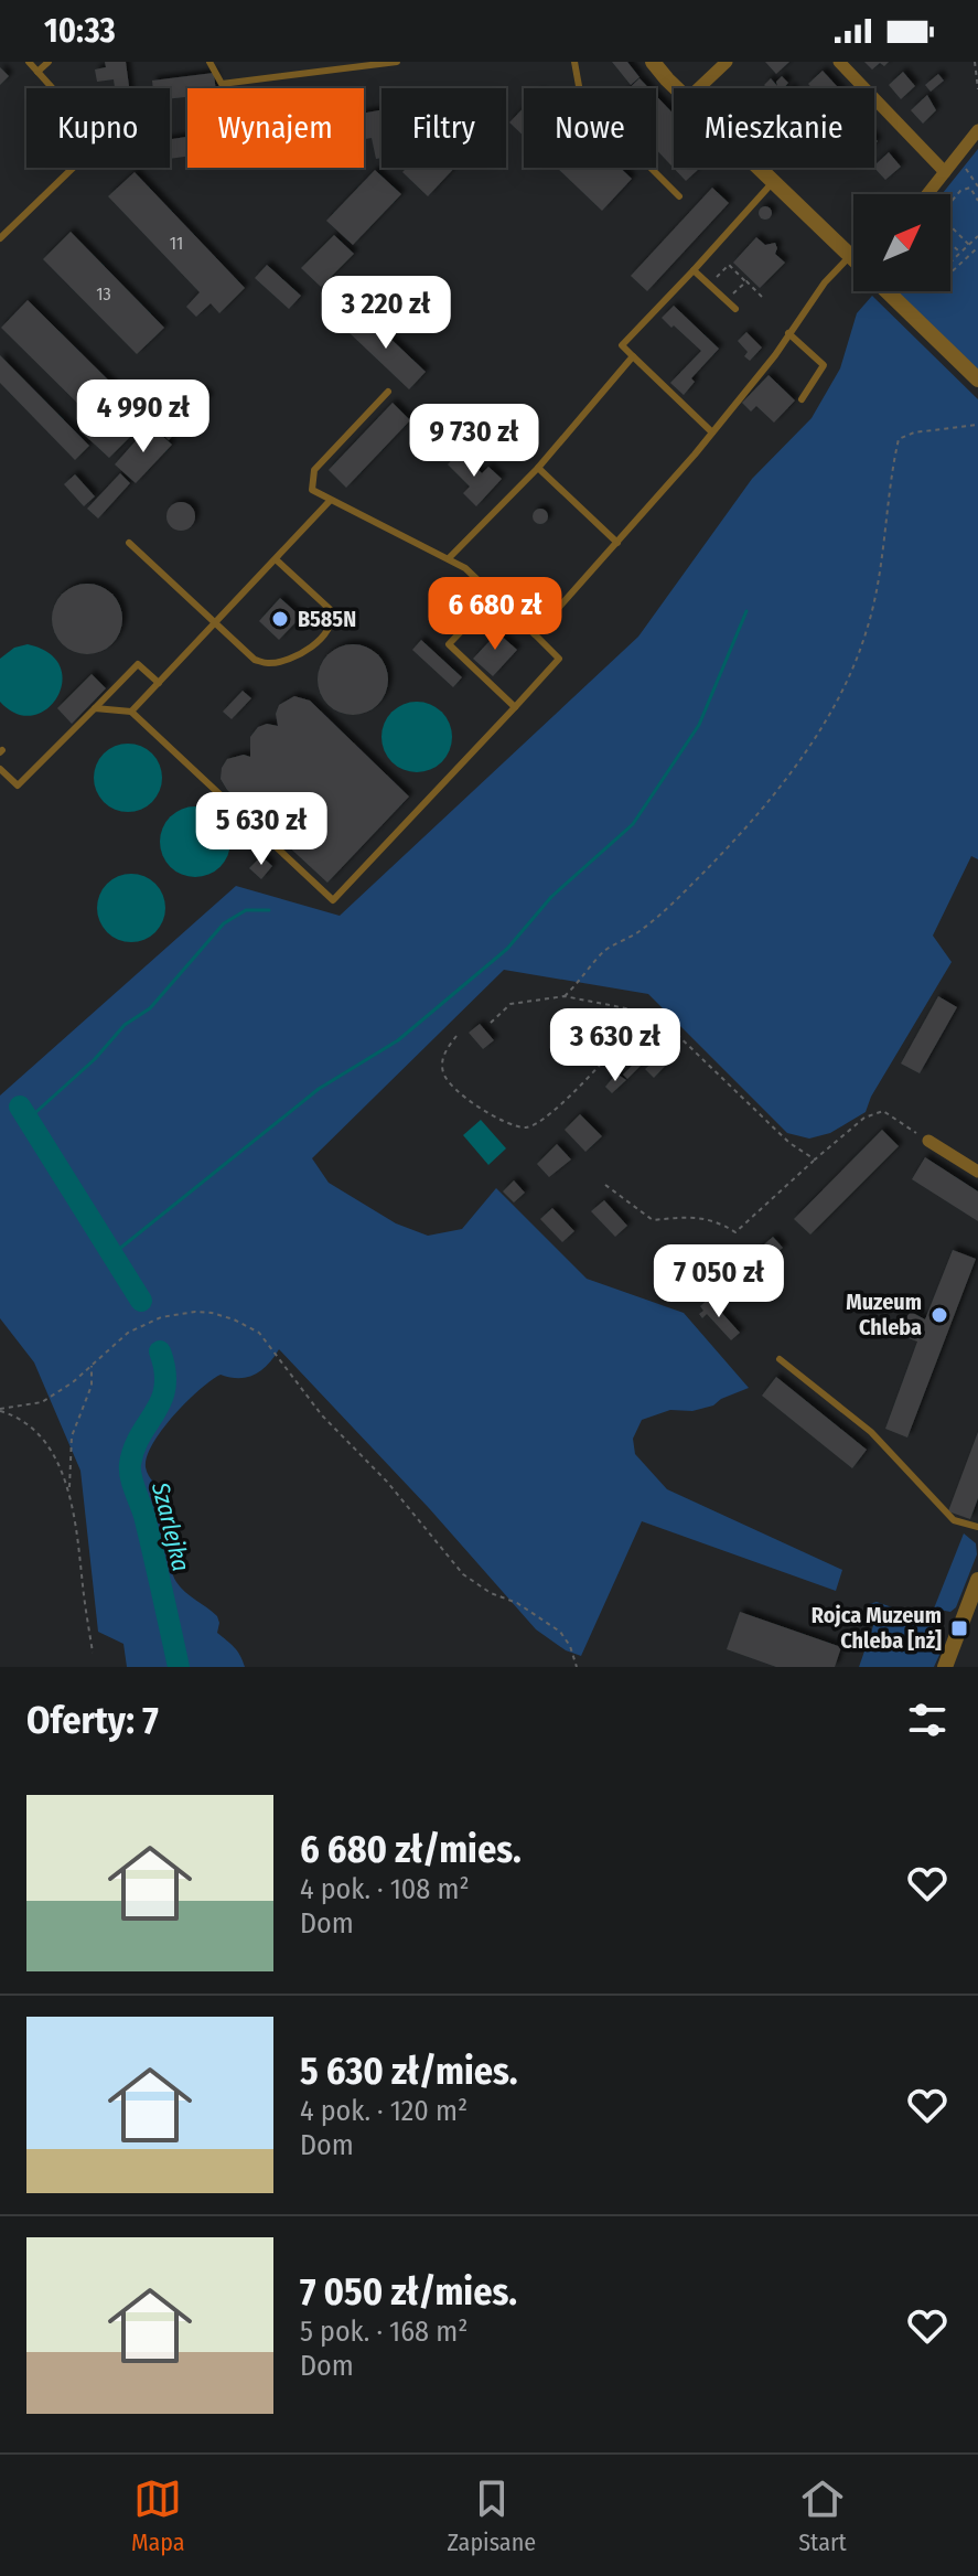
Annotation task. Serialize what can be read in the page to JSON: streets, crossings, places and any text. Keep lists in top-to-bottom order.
{
  "water": ["Szarlejka"],
  "places": {
    "other": ["B585N", "Muzeum Chleba"],
    "transit": ["Rojca Muzeum Chleba [nż]"]
  },
  "house_numbers": ["11", "13"],
  "north": "top right",
  "page": {
    "status": "10:33",
    "chip": [
      "Kupno",
      "Wynajem",
      "Filtry",
      "Nowe",
      "Mieszkanie"
    ],
    "price": [
      "3 220 zł",
      "4 990 zł",
      "9 730 zł",
      "6 680 zł",
      "5 630 zł",
      "3 630 zł",
      "7 050 zł"
    ],
    "heading": "Oferty: 7",
    "list": [
      {
        "name": "6 680 zł/mies.",
        "note": "4 pok. · 108 m² · Dom"
      },
      {
        "name": "5 630 zł/mies.",
        "note": "4 pok. · 120 m² · Dom"
      },
      {
        "name": "7 050 zł/mies.",
        "note": "5 pok. · 168 m² · Dom"
      }
    ],
    "tabs": ["Mapa", "Zapisane", "Start"]
  }
}
